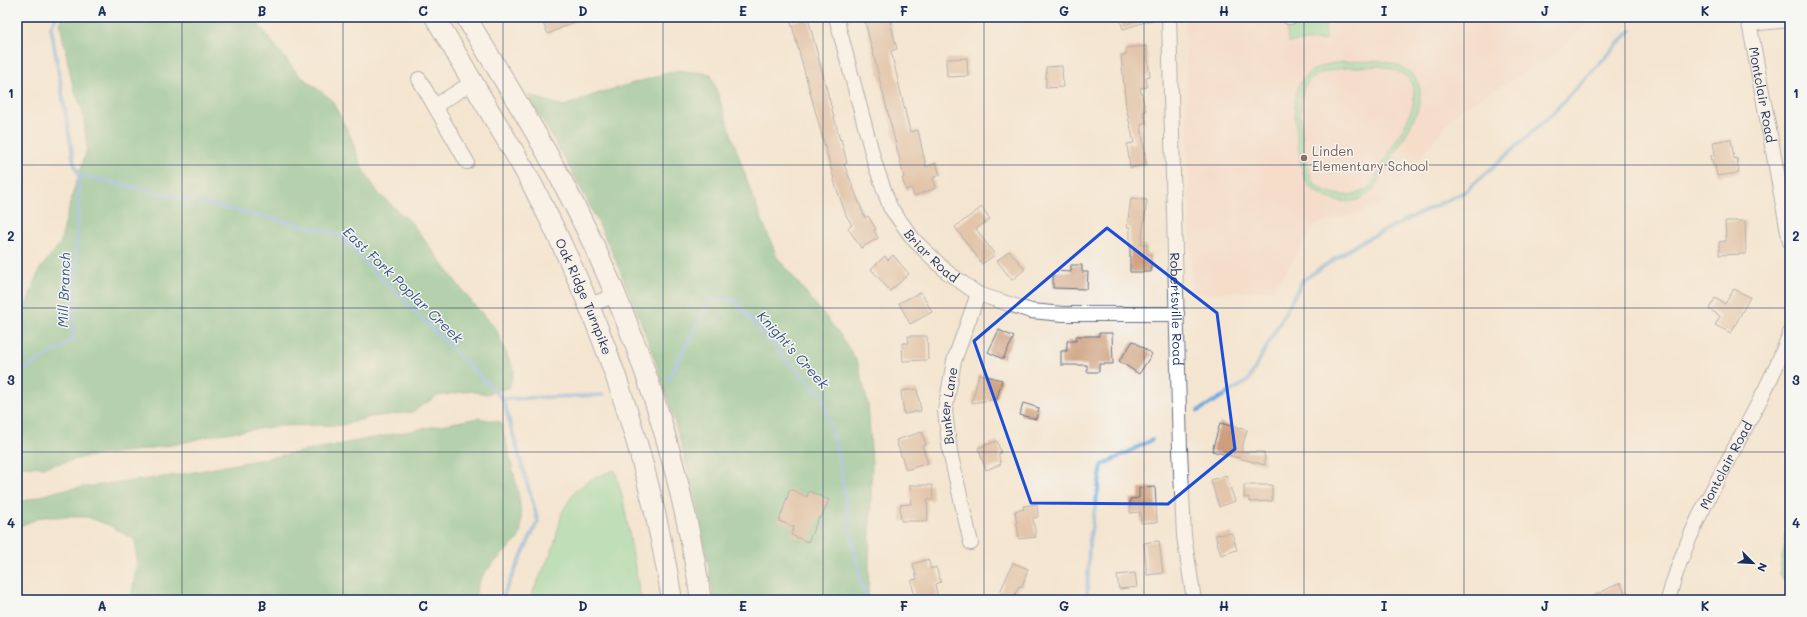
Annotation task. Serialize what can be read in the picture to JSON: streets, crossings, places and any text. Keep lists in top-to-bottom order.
{
  "streets": {
    "highway": ["Oak Ridge Turnpike"],
    "street": [
      "Montclair Road",
      "Briar Road",
      "Robertsville Road",
      "Bunker Lane"
    ]
  },
  "crossings": [
    ["Briar Road", "Robertsville Road"],
    ["Briar Road", "Bunker Lane"]
  ],
  "water": ["East Fork Poplar Creek", "Mill Branch", "Knight's Creek"],
  "places": ["Linden Elementary School"],
  "north": "bottom right",
  "grid": {
    "columns": [
      "A",
      "B",
      "C",
      "D",
      "E",
      "F",
      "G",
      "H",
      "I",
      "J",
      "K"
    ],
    "rows": [
      "1",
      "2",
      "3",
      "4"
    ]
  }
}
